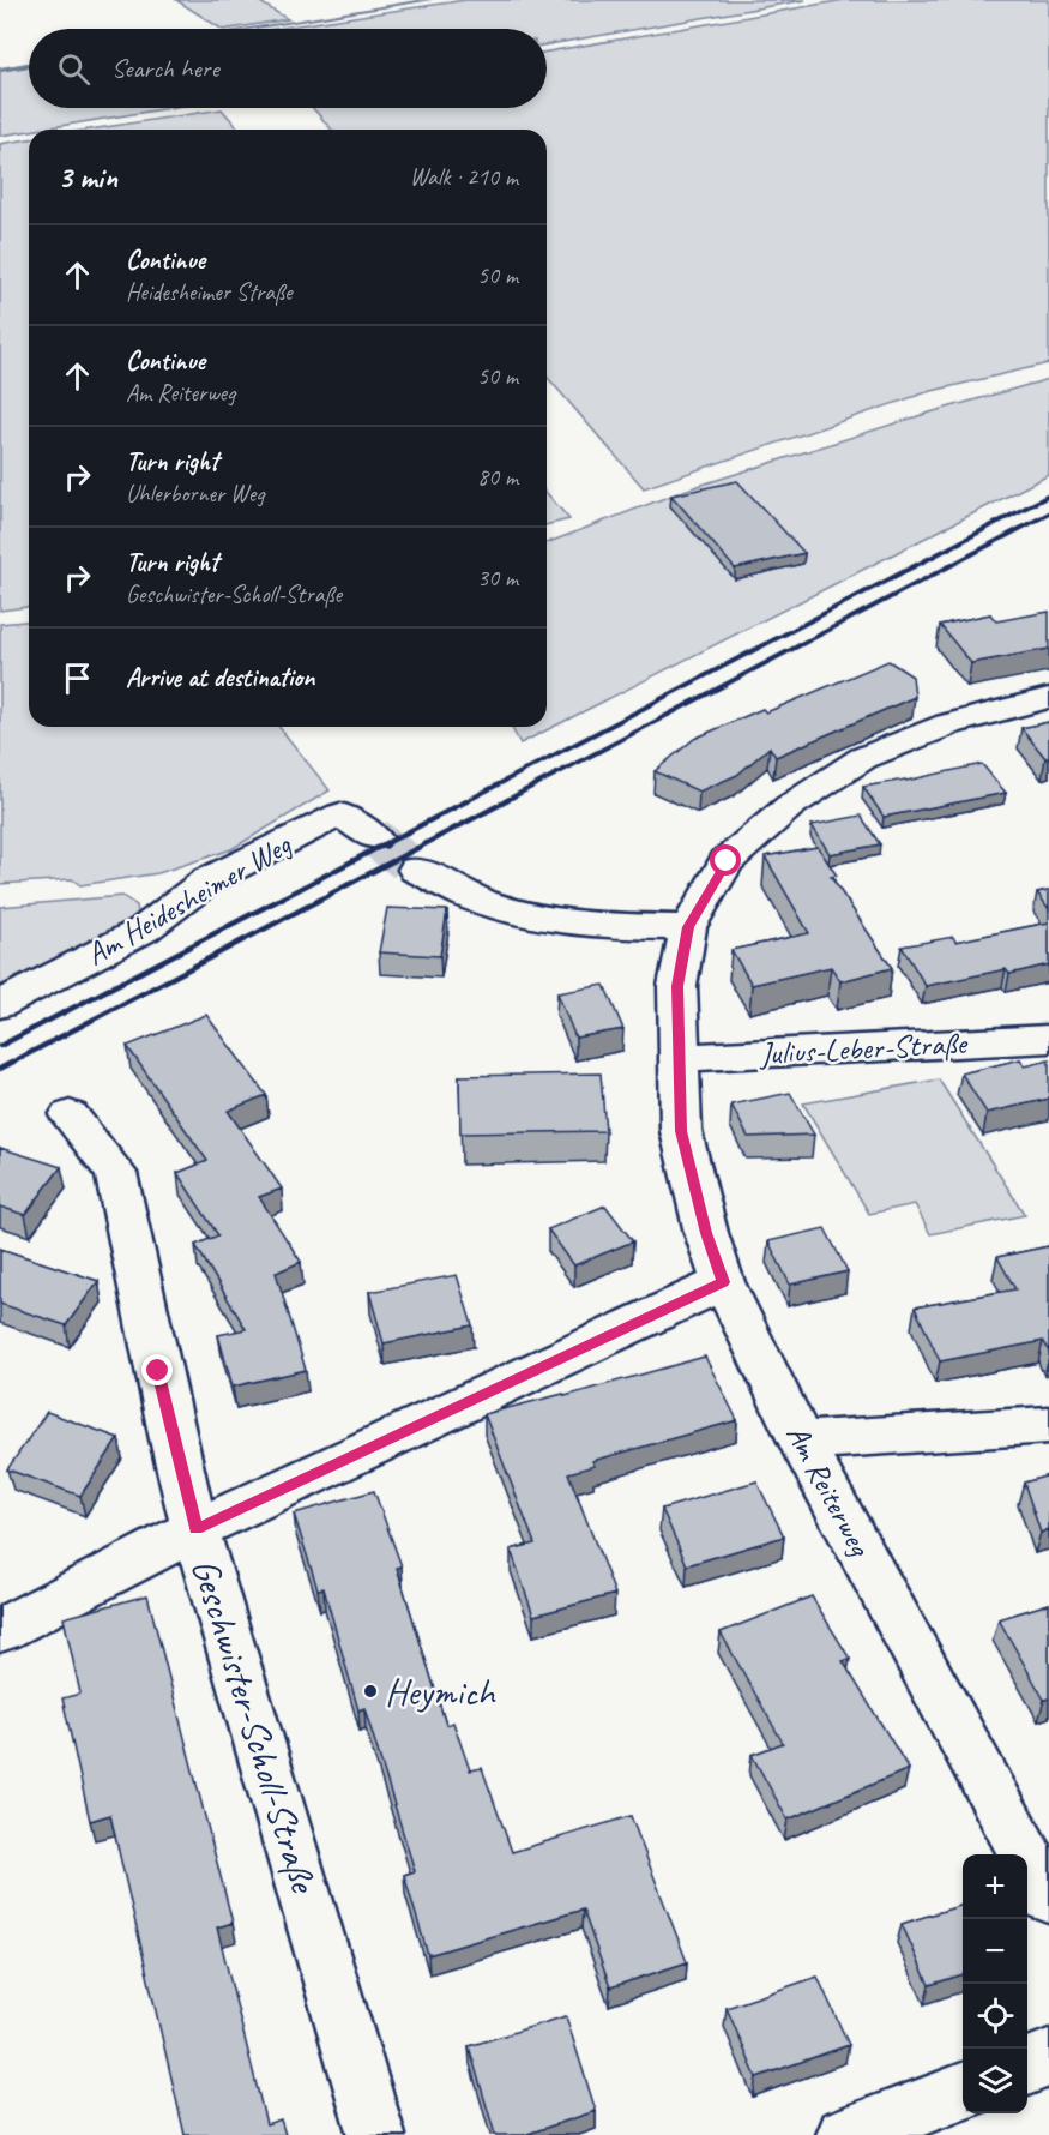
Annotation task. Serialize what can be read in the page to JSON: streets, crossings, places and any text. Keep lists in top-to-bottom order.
{
  "streets": {
    "street": [
      "Am Heidesheimer Weg",
      "Julius-Leber-Straße",
      "Am Reiterweg",
      "Geschwister-Scholl-Straße"
    ]
  },
  "crossings": [
    ["Julius-Leber-Straße", "Am Reiterweg"]
  ],
  "places": ["Heymich"],
  "page": {
    "search": "Search here",
    "heading": ["3 min", "Walk · 210 m"],
    "list": [
      ["Continue", "Heidesheimer Straße", "50 m"],
      ["Continue", "Am Reiterweg", "50 m"],
      ["Turn right", "Uhlerborner Weg", "80 m"],
      ["Turn right", "Geschwister-Scholl-Straße", "30 m"],
      "Arrive at destination"
    ],
    "map_buttons": ["+", "−"]
  }
}
